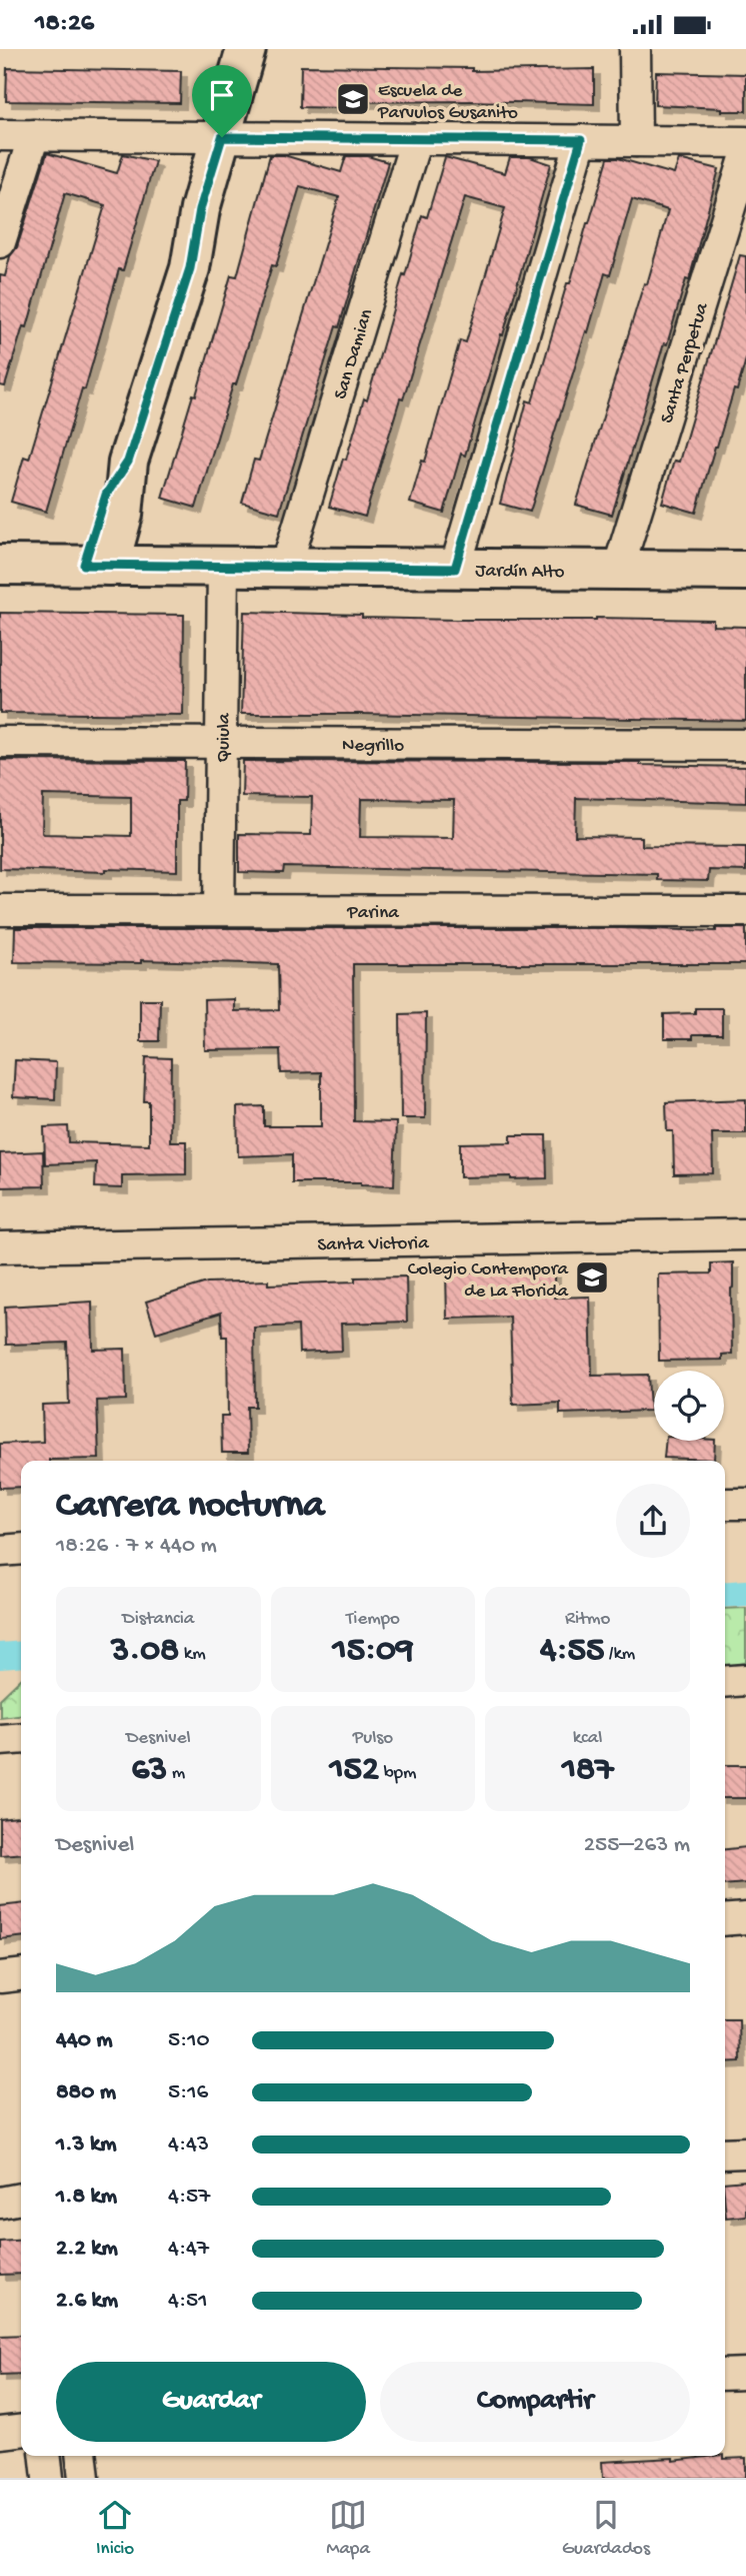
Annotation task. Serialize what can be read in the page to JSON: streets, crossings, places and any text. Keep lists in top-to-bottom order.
{
  "streets": {
    "street": [
      "San Damian",
      "Santa Perpetua",
      "Jardín Alto",
      "Quiula",
      "Negrillo",
      "Parina",
      "Santa Victoria"
    ]
  },
  "crossings": [
    ["San Damian", "Jardín Alto"],
    ["Santa Perpetua", "Jardín Alto"],
    ["Jardín Alto", "Quiula"],
    ["Quiula", "Negrillo"],
    ["Quiula", "Parina"]
  ],
  "places": {
    "school or university": ["Escuela de Parvulos Gusanito", "Colegio Contempora de La Florida"]
  },
  "page": {
    "status": "18:26",
    "heading": ["Carrera nocturna", "18:26 · 7 × 440 m"],
    "stats": [
      ["Distancia", "3.08 km"],
      ["Tiempo", "15:09"],
      ["Ritmo", "4:55 /km"],
      ["Desnivel", "63 m"],
      ["Pulso", "152 bpm"],
      ["kcal", "187"]
    ],
    "chart": ["Desnivel", "255–263 m"],
    "list": [
      {
        "name": "440 m",
        "note": "5:10"
      },
      {
        "name": "880 m",
        "note": "5:16"
      },
      {
        "name": "1.3 km",
        "note": "4:43"
      },
      {
        "name": "1.8 km",
        "note": "4:57"
      },
      {
        "name": "2.2 km",
        "note": "4:47"
      },
      {
        "name": "2.6 km",
        "note": "4:51"
      }
    ],
    "buttons": ["Guardar", "Compartir"],
    "tabs": ["Inicio", "Mapa", "Guardados"]
  }
}
